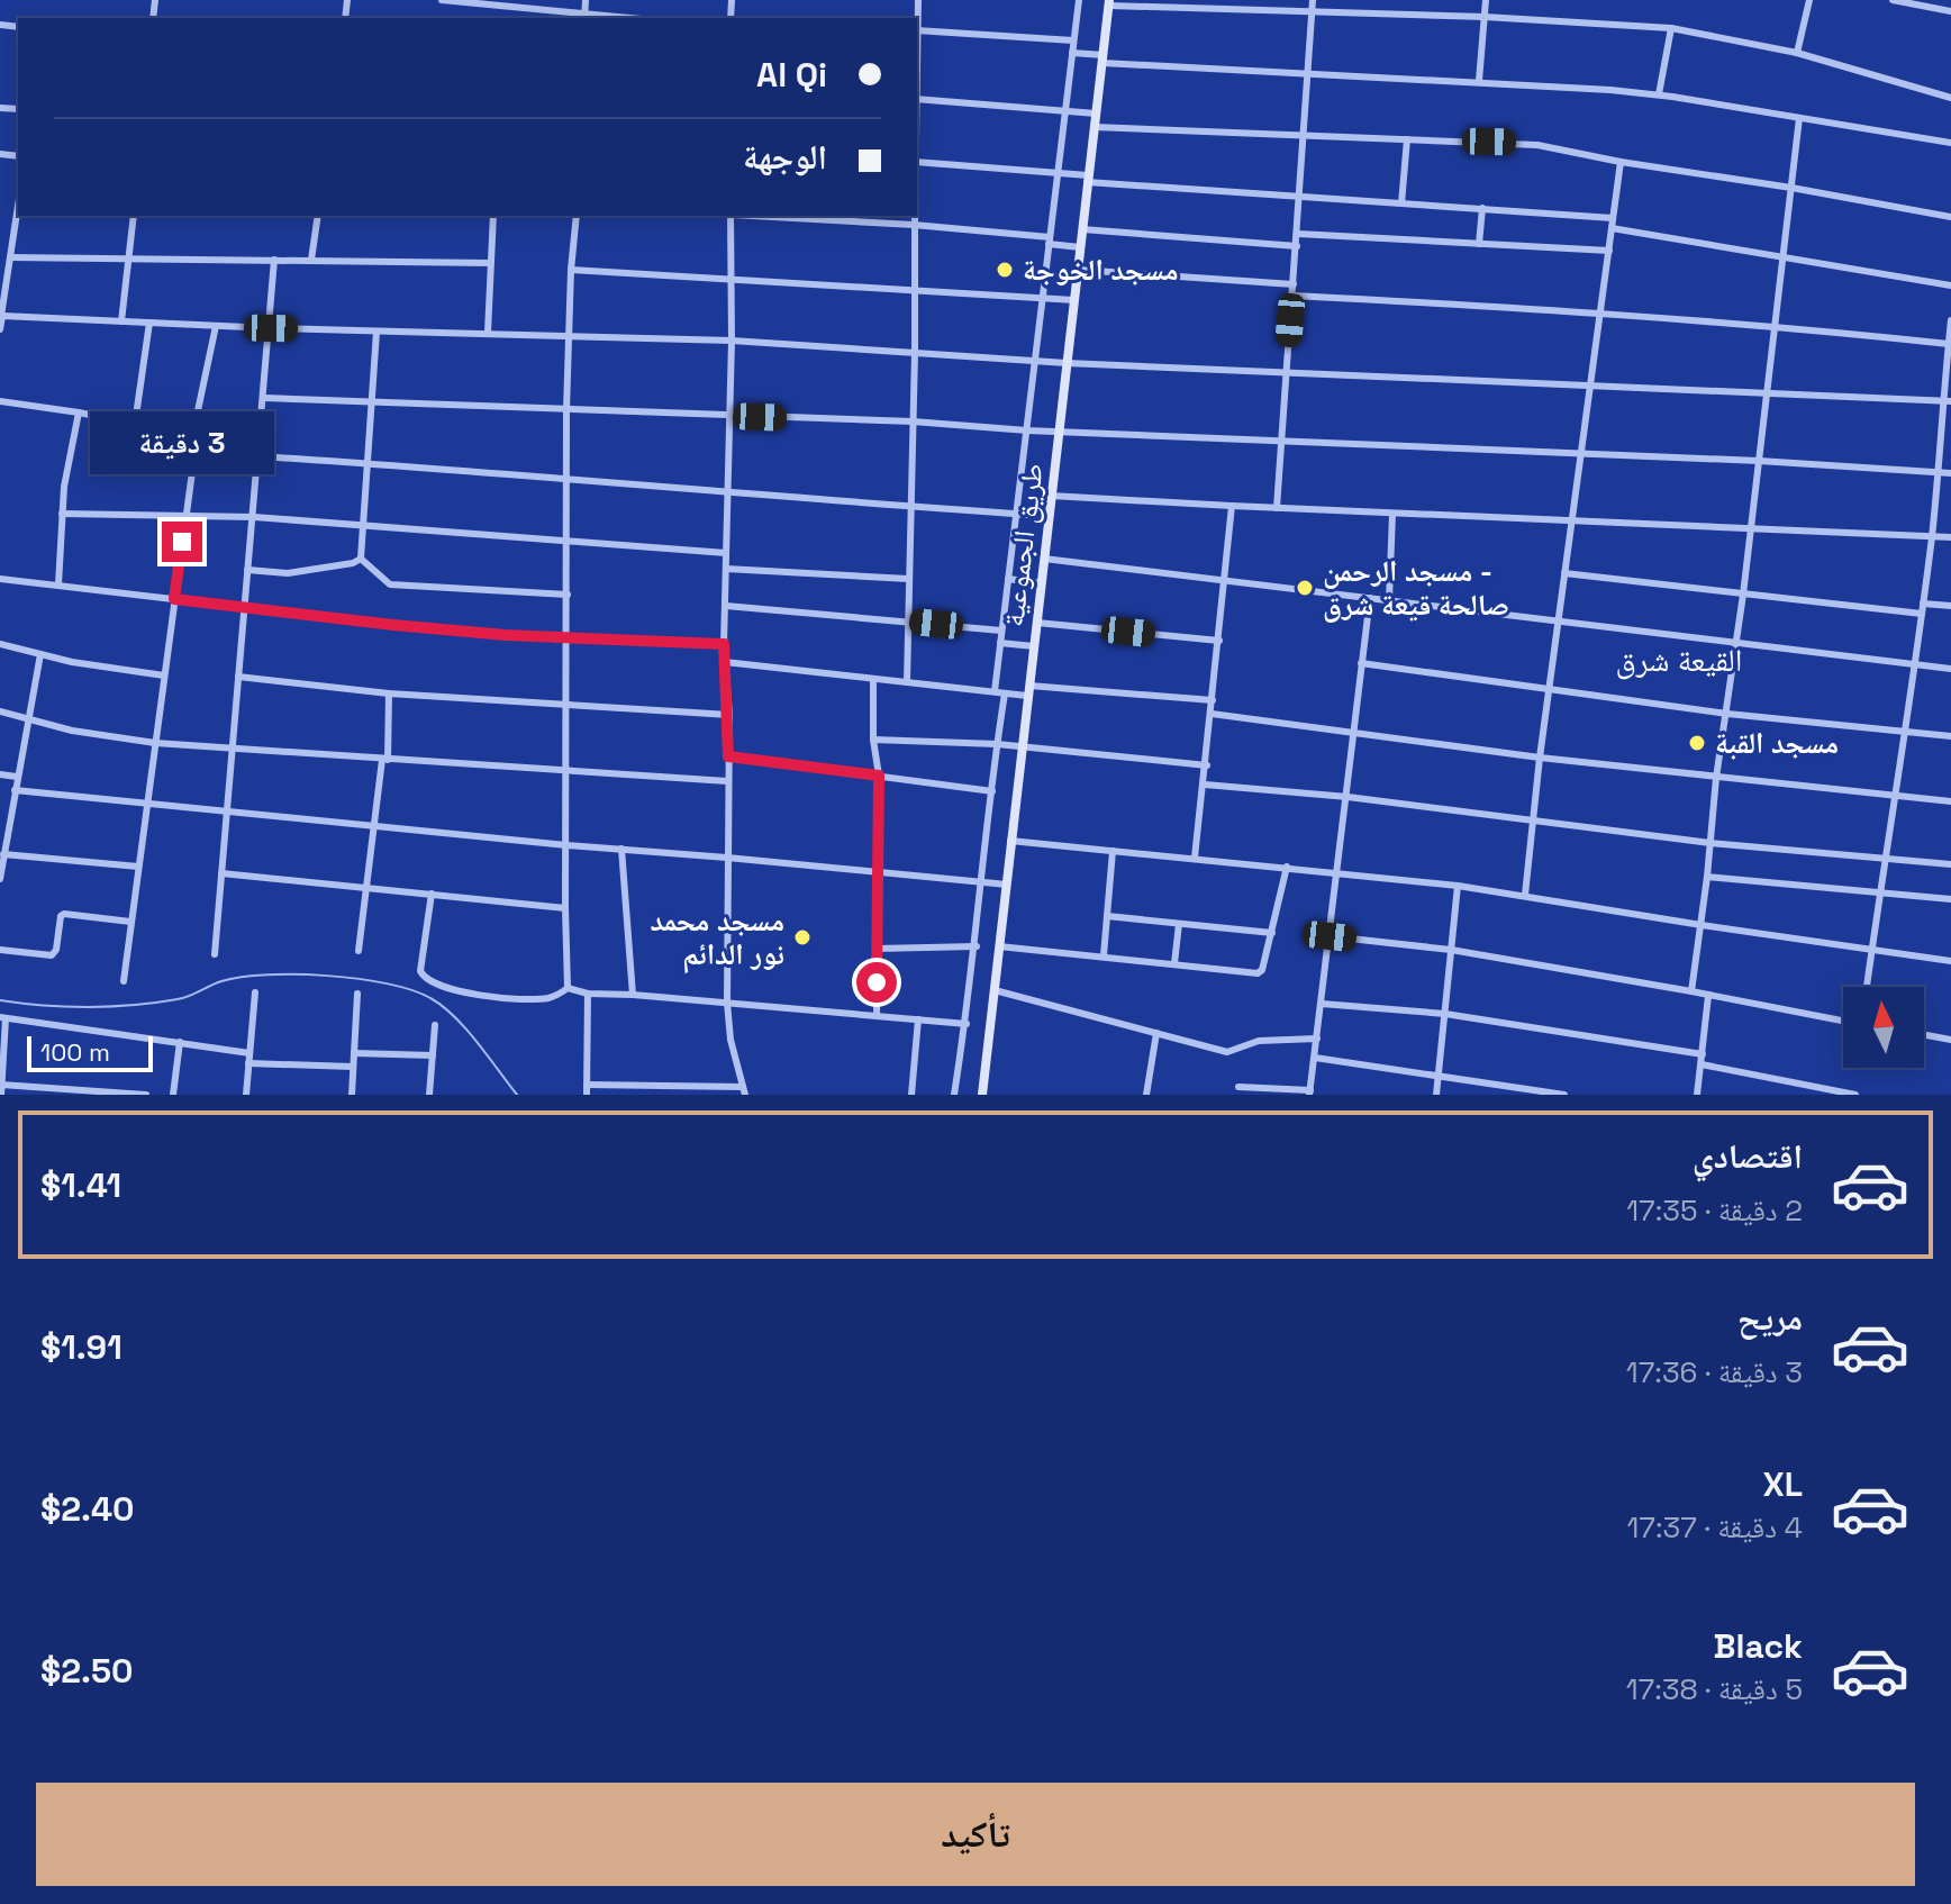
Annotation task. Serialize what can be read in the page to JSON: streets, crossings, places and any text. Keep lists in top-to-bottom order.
{
  "streets": {
    "main road": ["طريق الجموعية"]
  },
  "districts": ["القيعة شرق"],
  "places": [
    "مسجد الخوجة",
    "مسجد الرحمن - صالحة قيعة شرق",
    "مسجد القبة",
    "مسجد محمد نور الدائم"
  ],
  "scale_bar": "100 m",
  "north": "top",
  "page": {
    "banner": ["Al Qi", "الوجهة"],
    "bubble": "3 دقيقة",
    "scale": "100 m",
    "list": [
      {
        "name": "اقتصادي",
        "note": "2 دقيقة · 17:35",
        "value": "$1.41"
      },
      {
        "name": "مريح",
        "note": "3 دقيقة · 17:36",
        "value": "$1.91"
      },
      {
        "name": "XL",
        "note": "4 دقيقة · 17:37",
        "value": "$2.40"
      },
      {
        "name": "Black",
        "note": "5 دقيقة · 17:38",
        "value": "$2.50"
      }
    ],
    "buttons": "تأكيد"
  }
}
